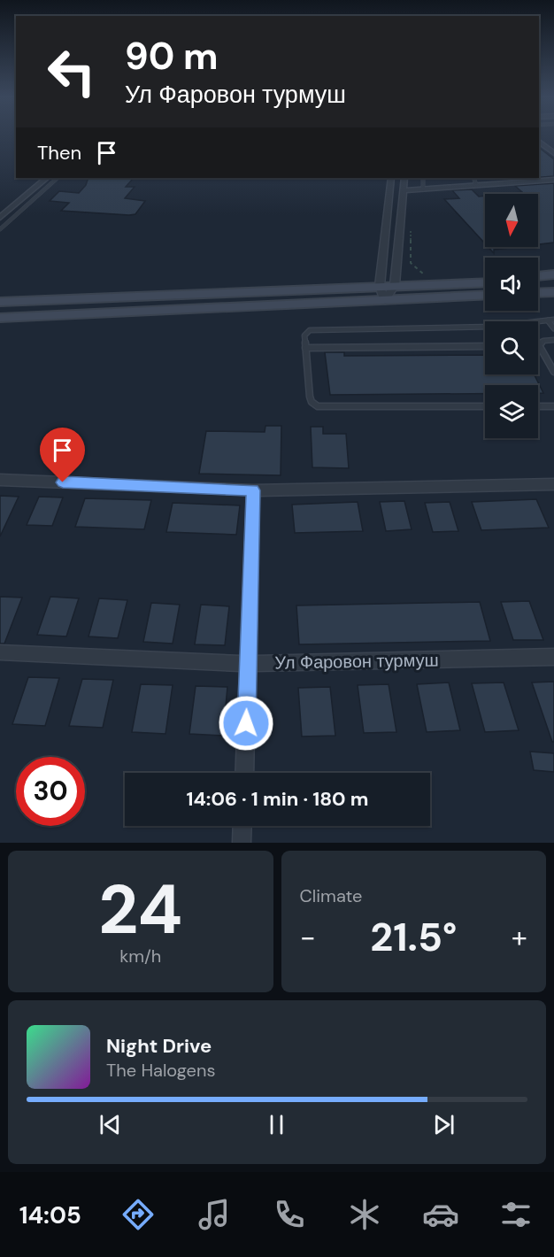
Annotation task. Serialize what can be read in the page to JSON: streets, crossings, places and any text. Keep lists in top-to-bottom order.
{
  "streets": {
    "street": ["Ул Фаровон турмуш"]
  },
  "north": "bottom",
  "page": {
    "turn": ["90 m", "Ул Фаровон турмуш"],
    "then": "Then",
    "limit": "30",
    "trip": "14:06 · 1 min · 180 m",
    "tile": [
      ["24", "km/h"],
      "Climate"
    ],
    "heat": ["−", "21.5°", "+"],
    "song": ["Night Drive", "The Halogens"],
    "tabs": "14:05"
  }
}
